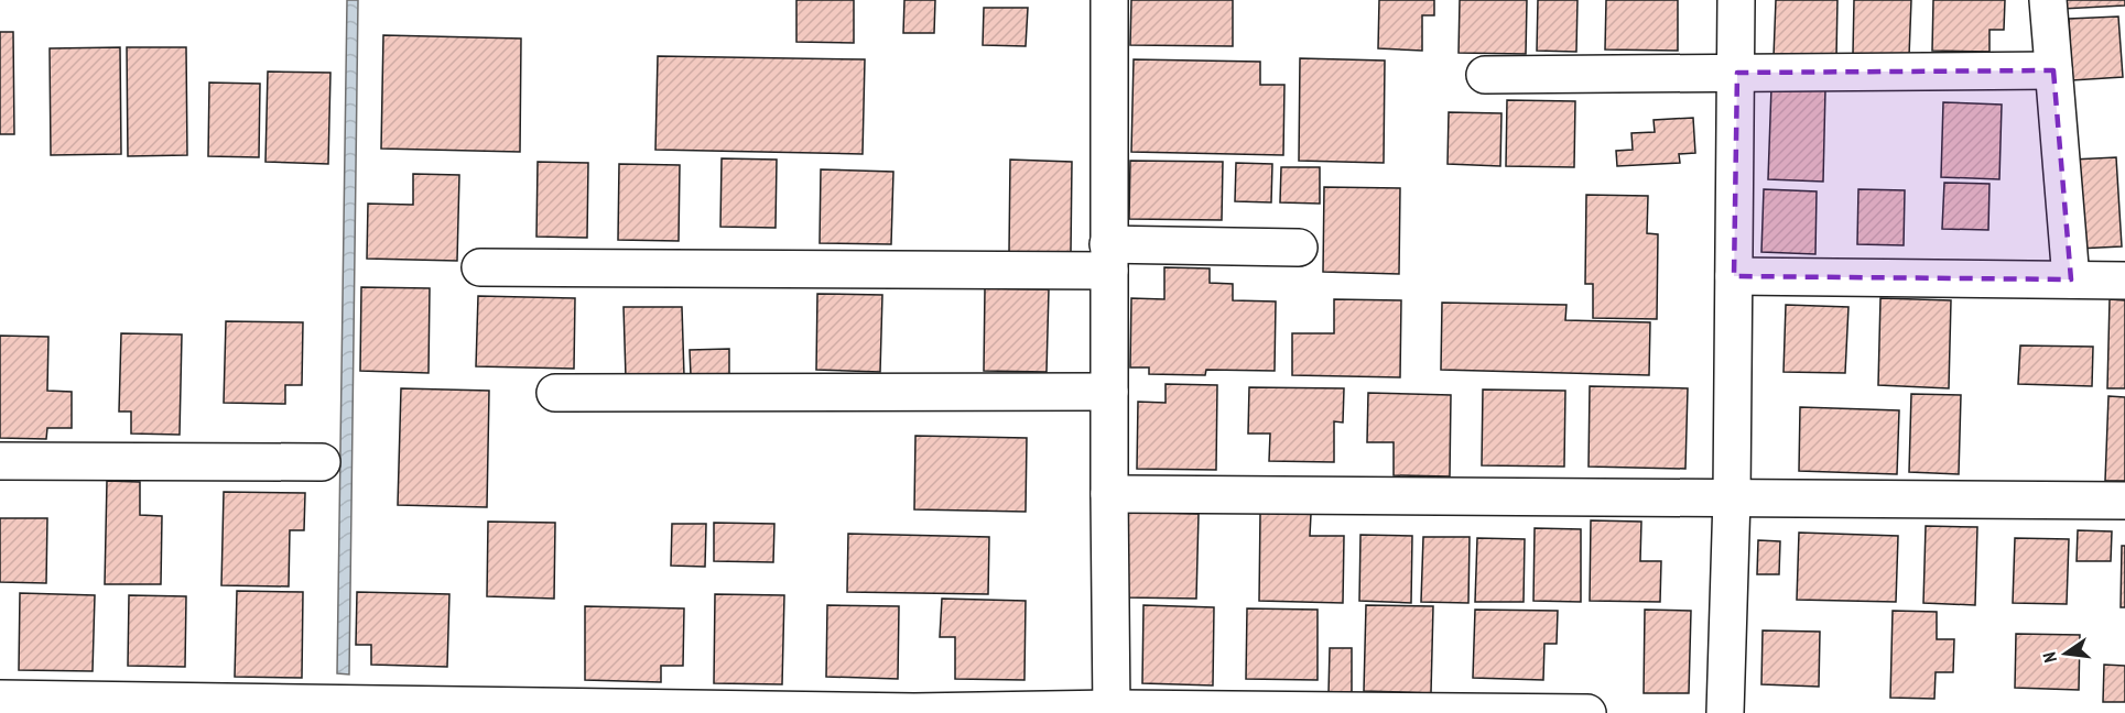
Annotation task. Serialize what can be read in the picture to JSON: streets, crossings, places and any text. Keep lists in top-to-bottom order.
{
  "north": "left"
}
